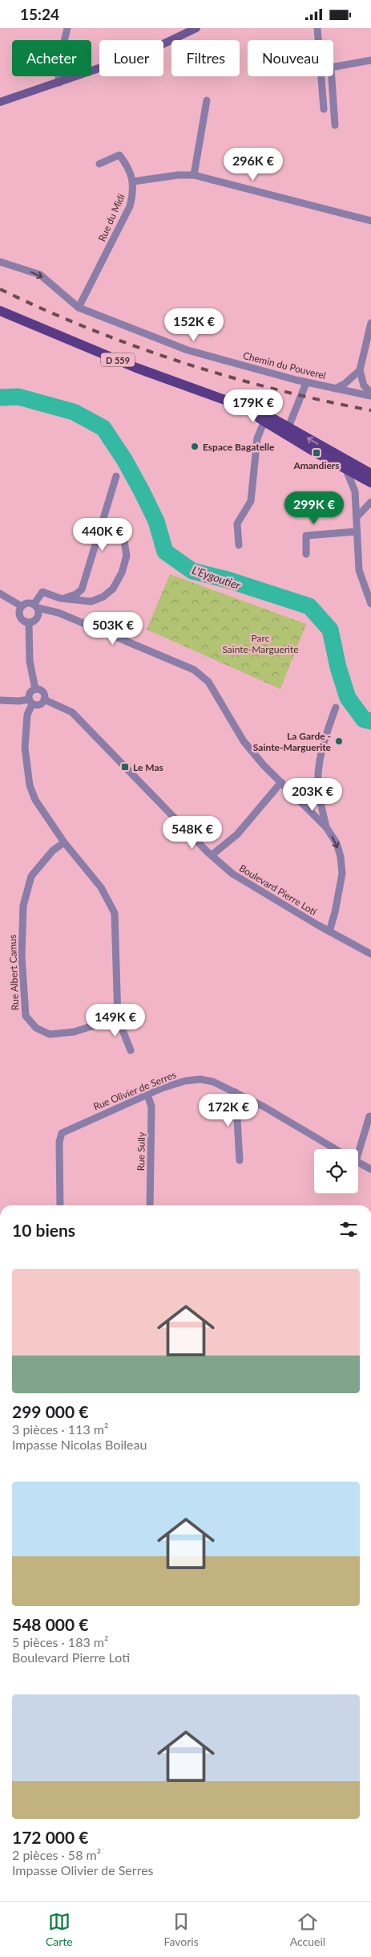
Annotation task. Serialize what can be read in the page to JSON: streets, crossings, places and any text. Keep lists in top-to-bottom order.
{
  "streets": {
    "main road": ["D 559"],
    "street": [
      "Rue du Midi",
      "Chemin du Pouverel",
      "Boulevard Pierre Loti",
      "Rue Albert Camus",
      "Rue Olivier de Serres",
      "Rue Sully"
    ]
  },
  "crossings": [
    ["Rue du Midi", "Chemin du Pouverel"],
    ["Rue Olivier de Serres", "Rue Sully"]
  ],
  "water": ["L'Eygoutier"],
  "parks": ["Parc Sainte-Marguerite"],
  "places": {
    "other": ["Espace Bagatelle", "La Garde - Sainte-Marguerite"],
    "transit": ["Amandiers", "Le Mas"]
  },
  "page": {
    "status": "15:24",
    "chip": [
      "Acheter",
      "Louer",
      "Filtres",
      "Nouveau"
    ],
    "price": [
      "296K €",
      "152K €",
      "179K €",
      "299K €",
      "440K €",
      "503K €",
      "203K €",
      "548K €",
      "149K €",
      "172K €"
    ],
    "heading": "10 biens",
    "list": [
      {
        "name": "299 000 €",
        "note": "3 pièces · 113 m² · Impasse Nicolas Boileau"
      },
      {
        "name": "548 000 €",
        "note": "5 pièces · 183 m² · Boulevard Pierre Loti"
      },
      {
        "name": "172 000 €",
        "note": "2 pièces · 58 m² · Impasse Olivier de Serres"
      }
    ],
    "tabs": ["Carte", "Favoris", "Accueil"]
  }
}
